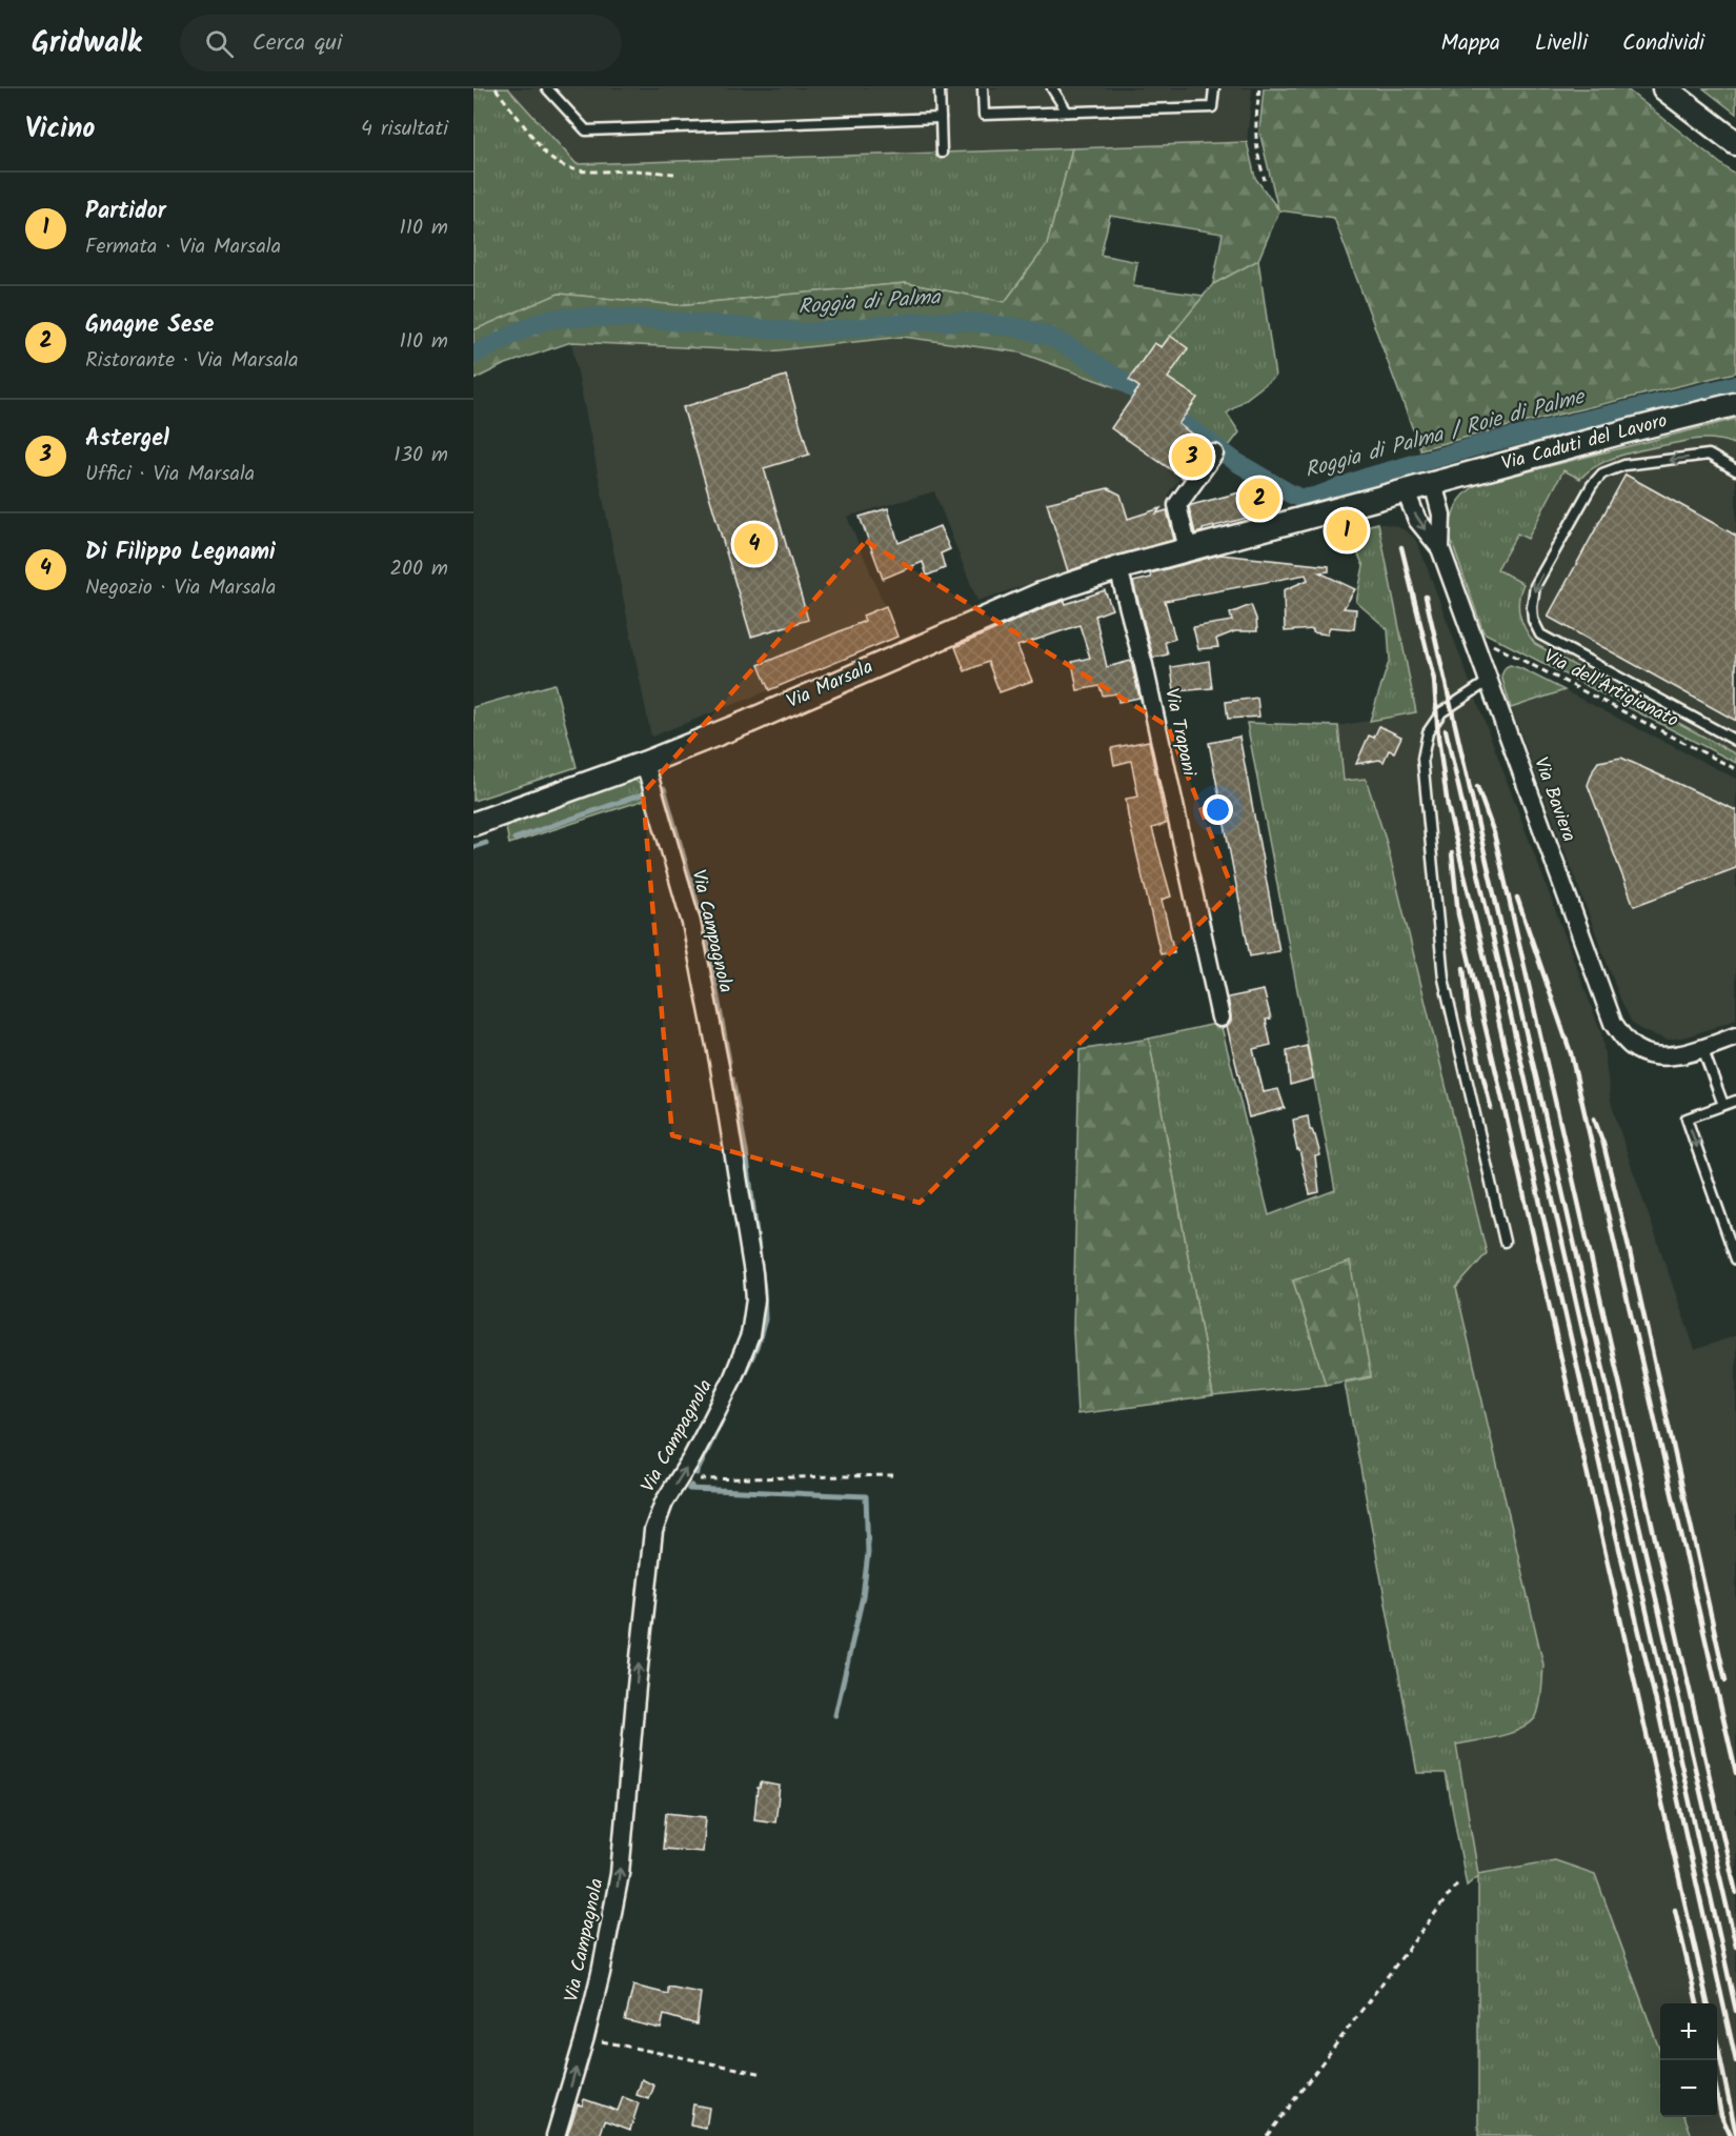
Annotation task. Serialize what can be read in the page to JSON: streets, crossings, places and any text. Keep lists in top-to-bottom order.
{
  "streets": {
    "street": [
      "Via Caduti del Lavoro",
      "Via Marsala",
      "Via Trapani",
      "Via Baviera",
      "Via Campagnola"
    ],
    "path": ["Via dell'Artigianato"]
  },
  "crossings": [
    ["Via Caduti del Lavoro", "Via Marsala"],
    ["Via Caduti del Lavoro", "Via Baviera"],
    ["Via Marsala", "Via Trapani"],
    ["Via Marsala", "Via Baviera"],
    ["Via Marsala", "Via Campagnola"],
    ["Via dell'Artigianato", "Via Baviera"]
  ],
  "one_way": ["Via Campagnola"],
  "water": ["Roggia di Palma", "Roggia di Palma / Roie di Palme"],
  "page": {
    "header": "Gridwalk",
    "search": "Cerca qui",
    "nav": ["Mappa", "Livelli", "Condividi"],
    "heading": ["Vicino", "4 risultati"],
    "list": [
      {
        "mark": "1",
        "name": "Partidor",
        "note": "Fermata · Via Marsala",
        "value": "110 m"
      },
      {
        "mark": "2",
        "name": "Gnagne Sese",
        "note": "Ristorante · Via Marsala",
        "value": "110 m"
      },
      {
        "mark": "3",
        "name": "Astergel",
        "note": "Uffici · Via Marsala",
        "value": "130 m"
      },
      {
        "mark": "4",
        "name": "Di Filippo Legnami",
        "note": "Negozio · Via Marsala",
        "value": "200 m"
      }
    ],
    "pins": [
      "3",
      "2",
      "1",
      "4"
    ],
    "map_buttons": ["+", "−"]
  }
}
